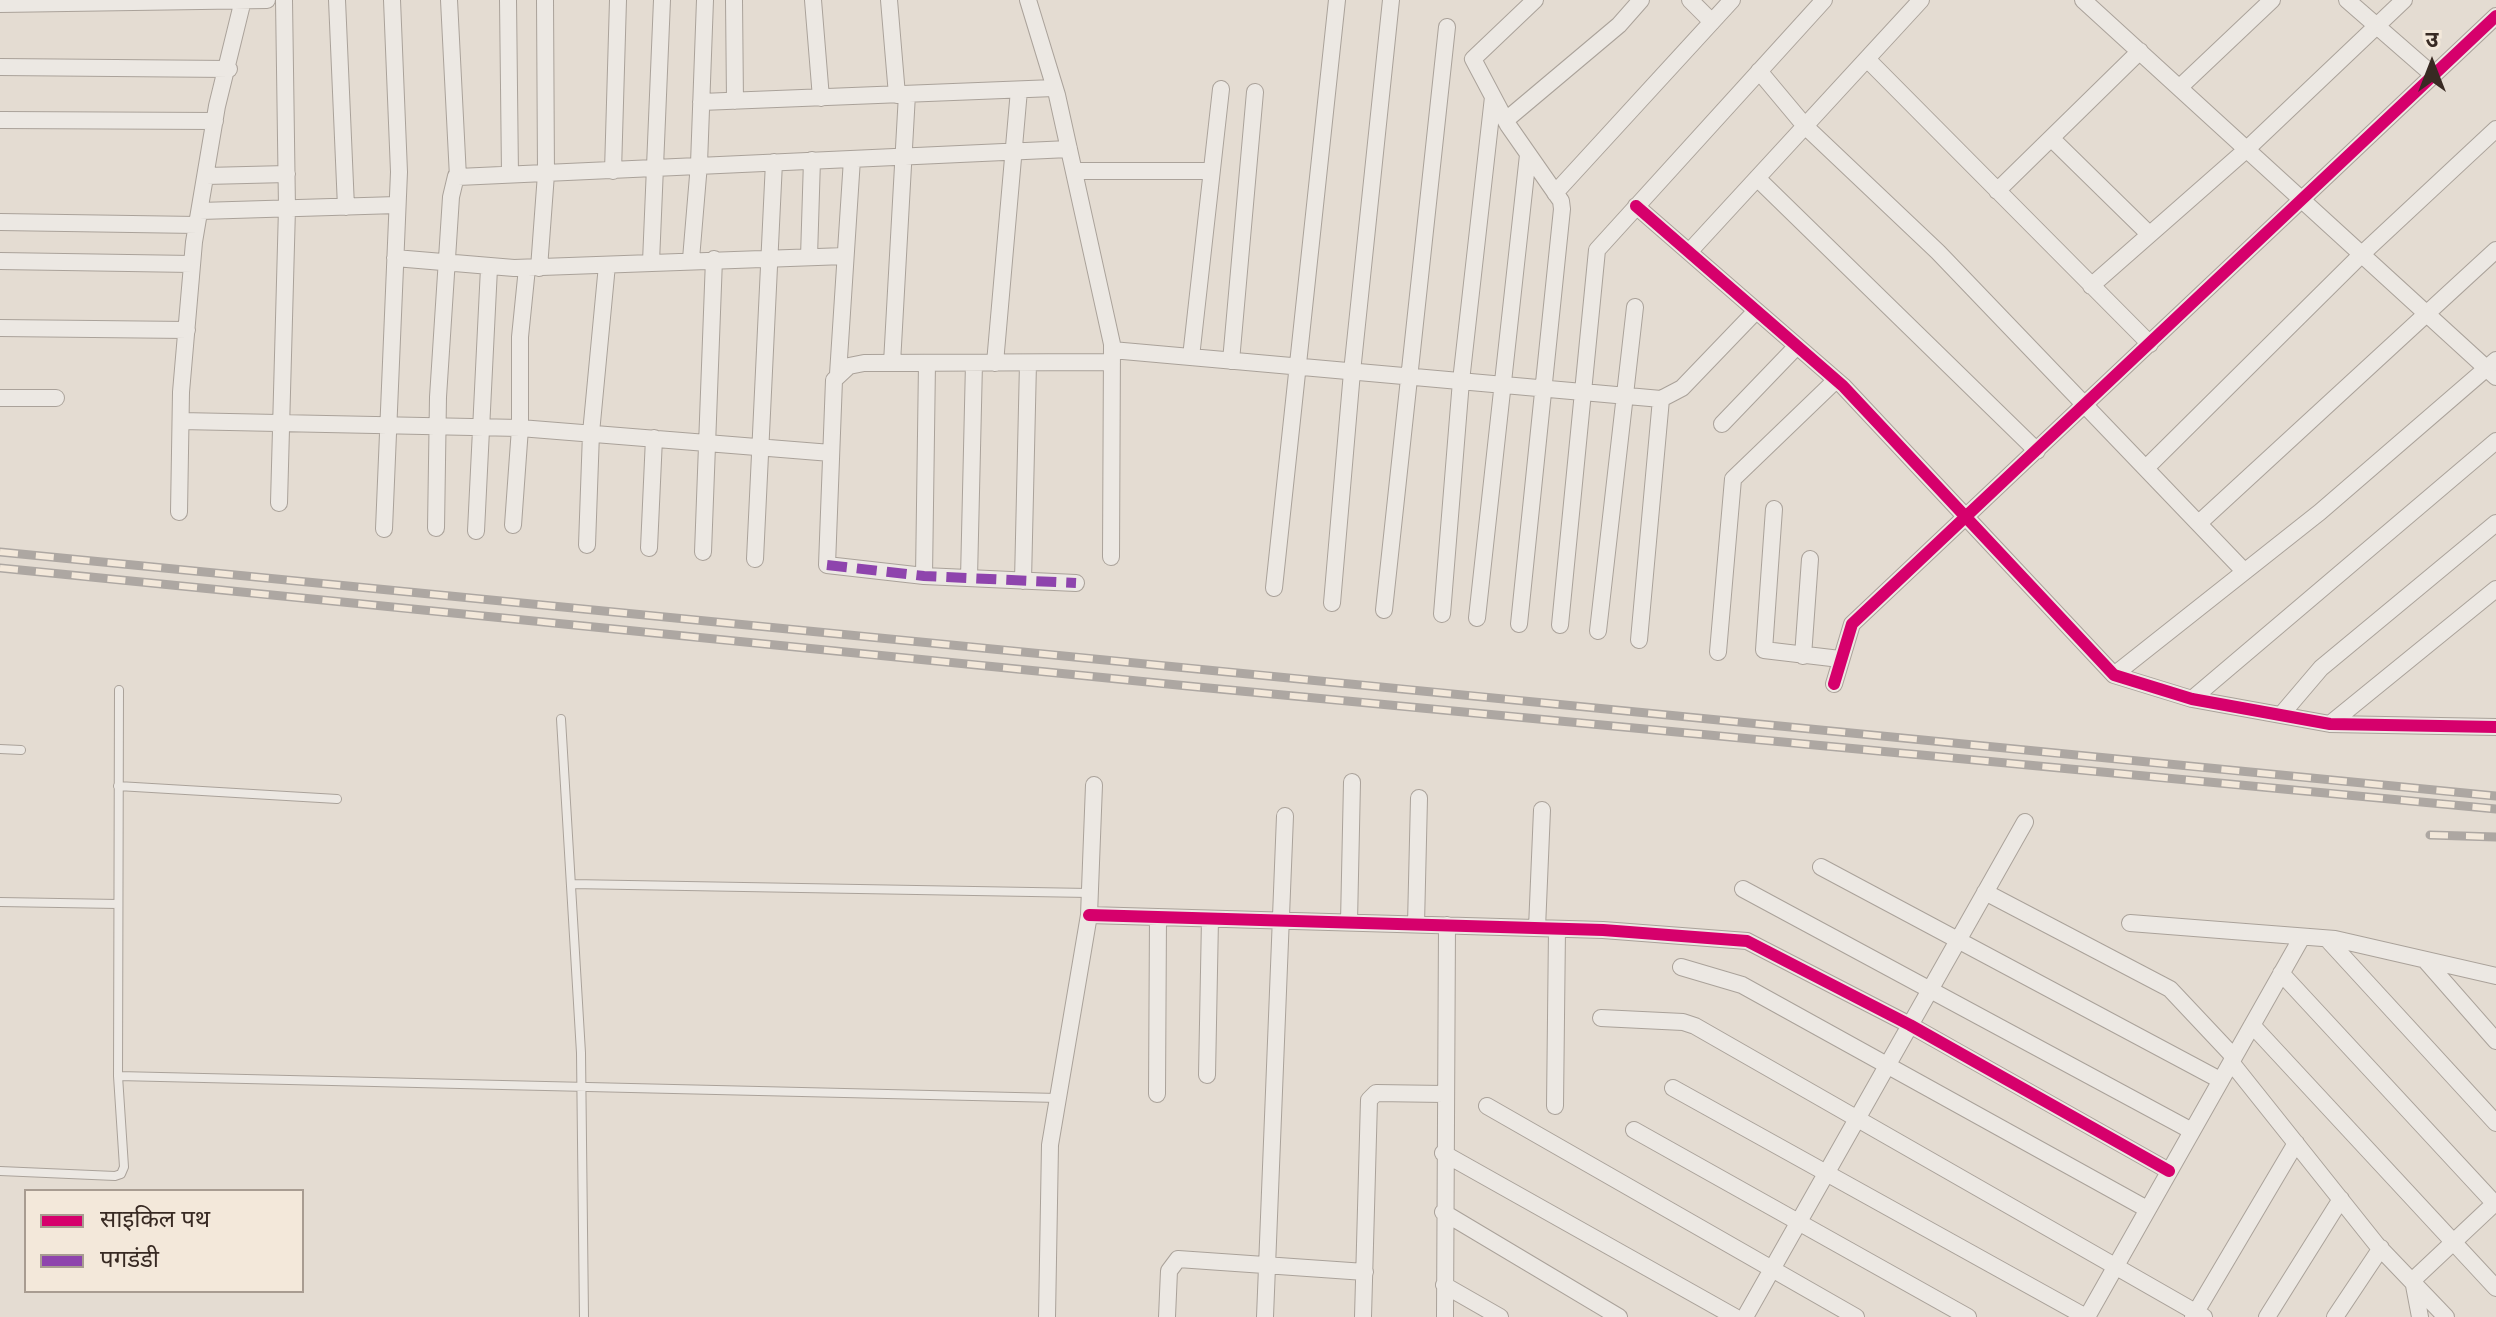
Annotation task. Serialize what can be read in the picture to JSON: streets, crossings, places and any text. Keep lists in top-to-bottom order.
{
  "legend": ["साइकिल पथ", "पगडंडी"],
  "north": "top"
}
